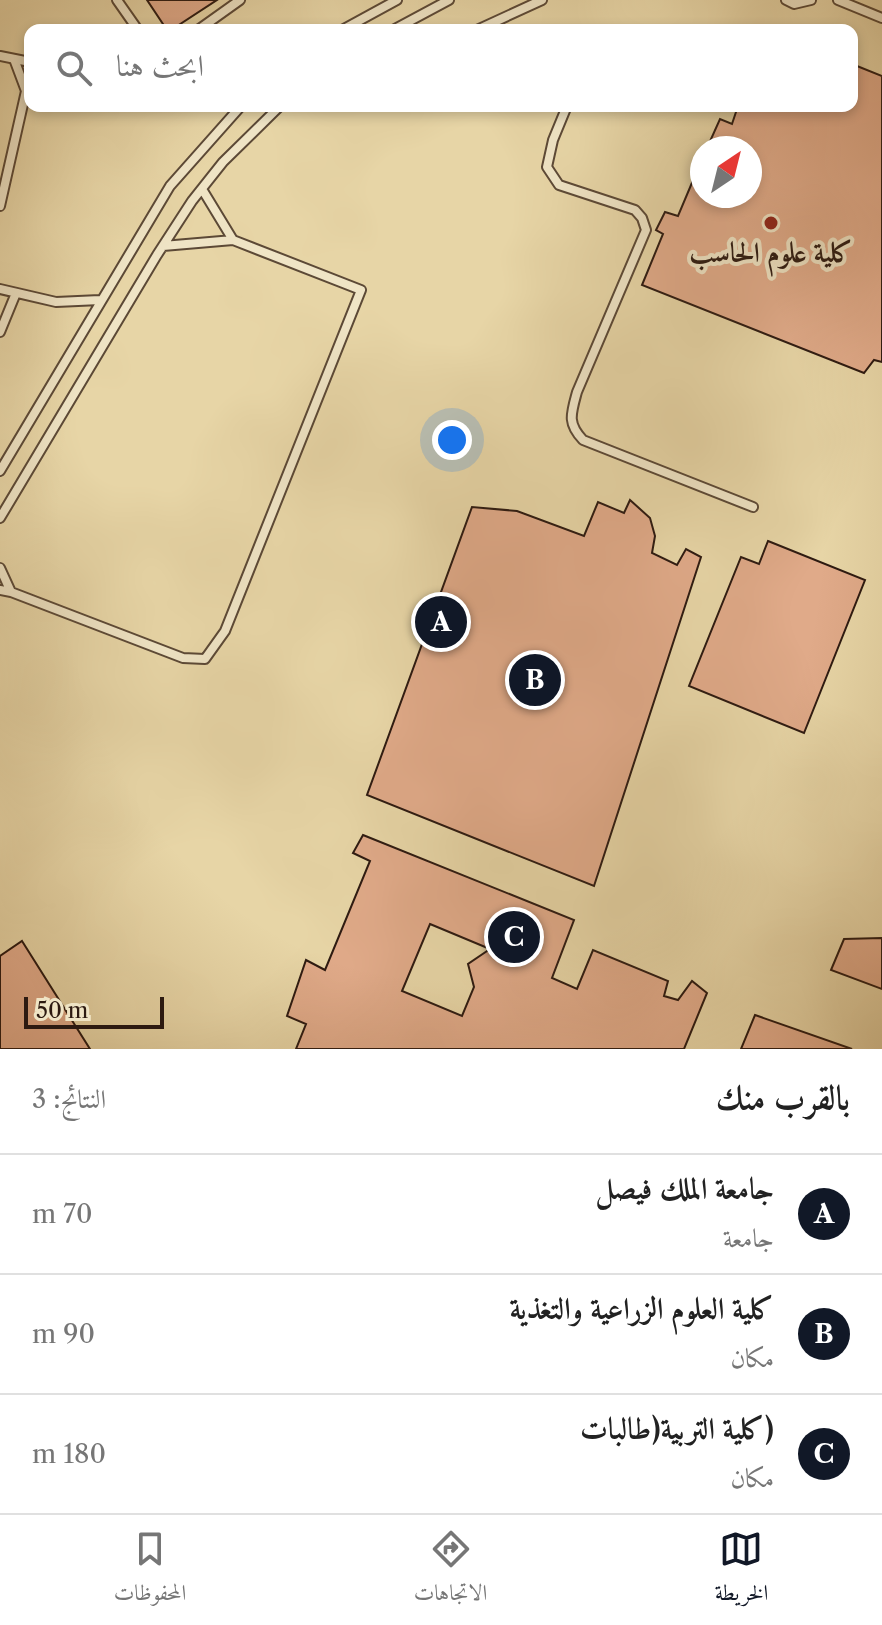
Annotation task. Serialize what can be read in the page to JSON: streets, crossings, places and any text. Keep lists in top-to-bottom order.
{
  "places": ["كلية علوم الحاسب"],
  "scale_bar": "50 m",
  "north": "top right",
  "page": {
    "search": "ابحث هنا",
    "pins": ["A", "B", "C"],
    "scale": "50 m",
    "heading": ["بالقرب منك", "النتائج: 3"],
    "list": [
      {
        "mark": "A",
        "name": "جامعة الملك فيصل",
        "note": "جامعة",
        "value": "70 m"
      },
      {
        "mark": "B",
        "name": "كلية العلوم الزراعية والتغذية",
        "note": "مكان",
        "value": "90 m"
      },
      {
        "mark": "C",
        "name": "(كلية التربية(طالبات",
        "note": "مكان",
        "value": "180 m"
      }
    ],
    "nav": ["الخريطة", "الاتجاهات", "المحفوظات"]
  }
}
